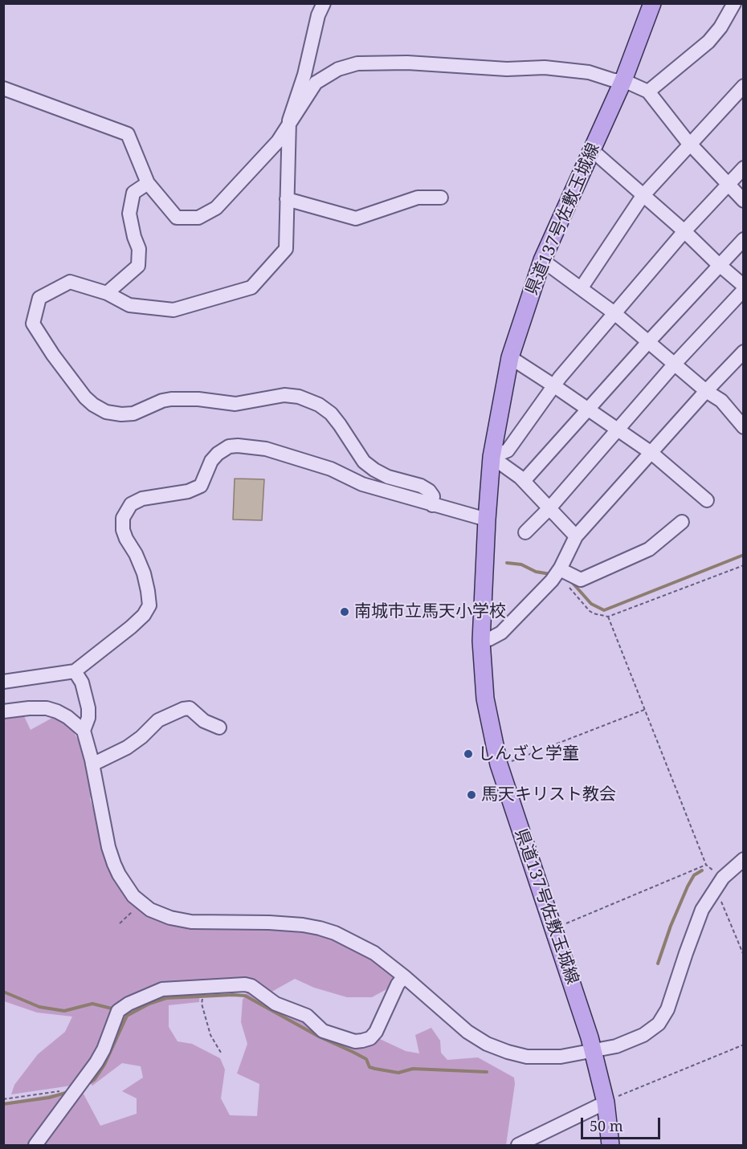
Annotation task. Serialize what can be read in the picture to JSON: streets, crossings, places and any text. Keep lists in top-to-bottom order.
{
  "streets": {
    "main road": ["県道137号佐敷玉城線"]
  },
  "places": ["南城市立馬天小学校", "しんざと学童", "馬天キリスト教会"],
  "scale_bar": "50 m"
}
